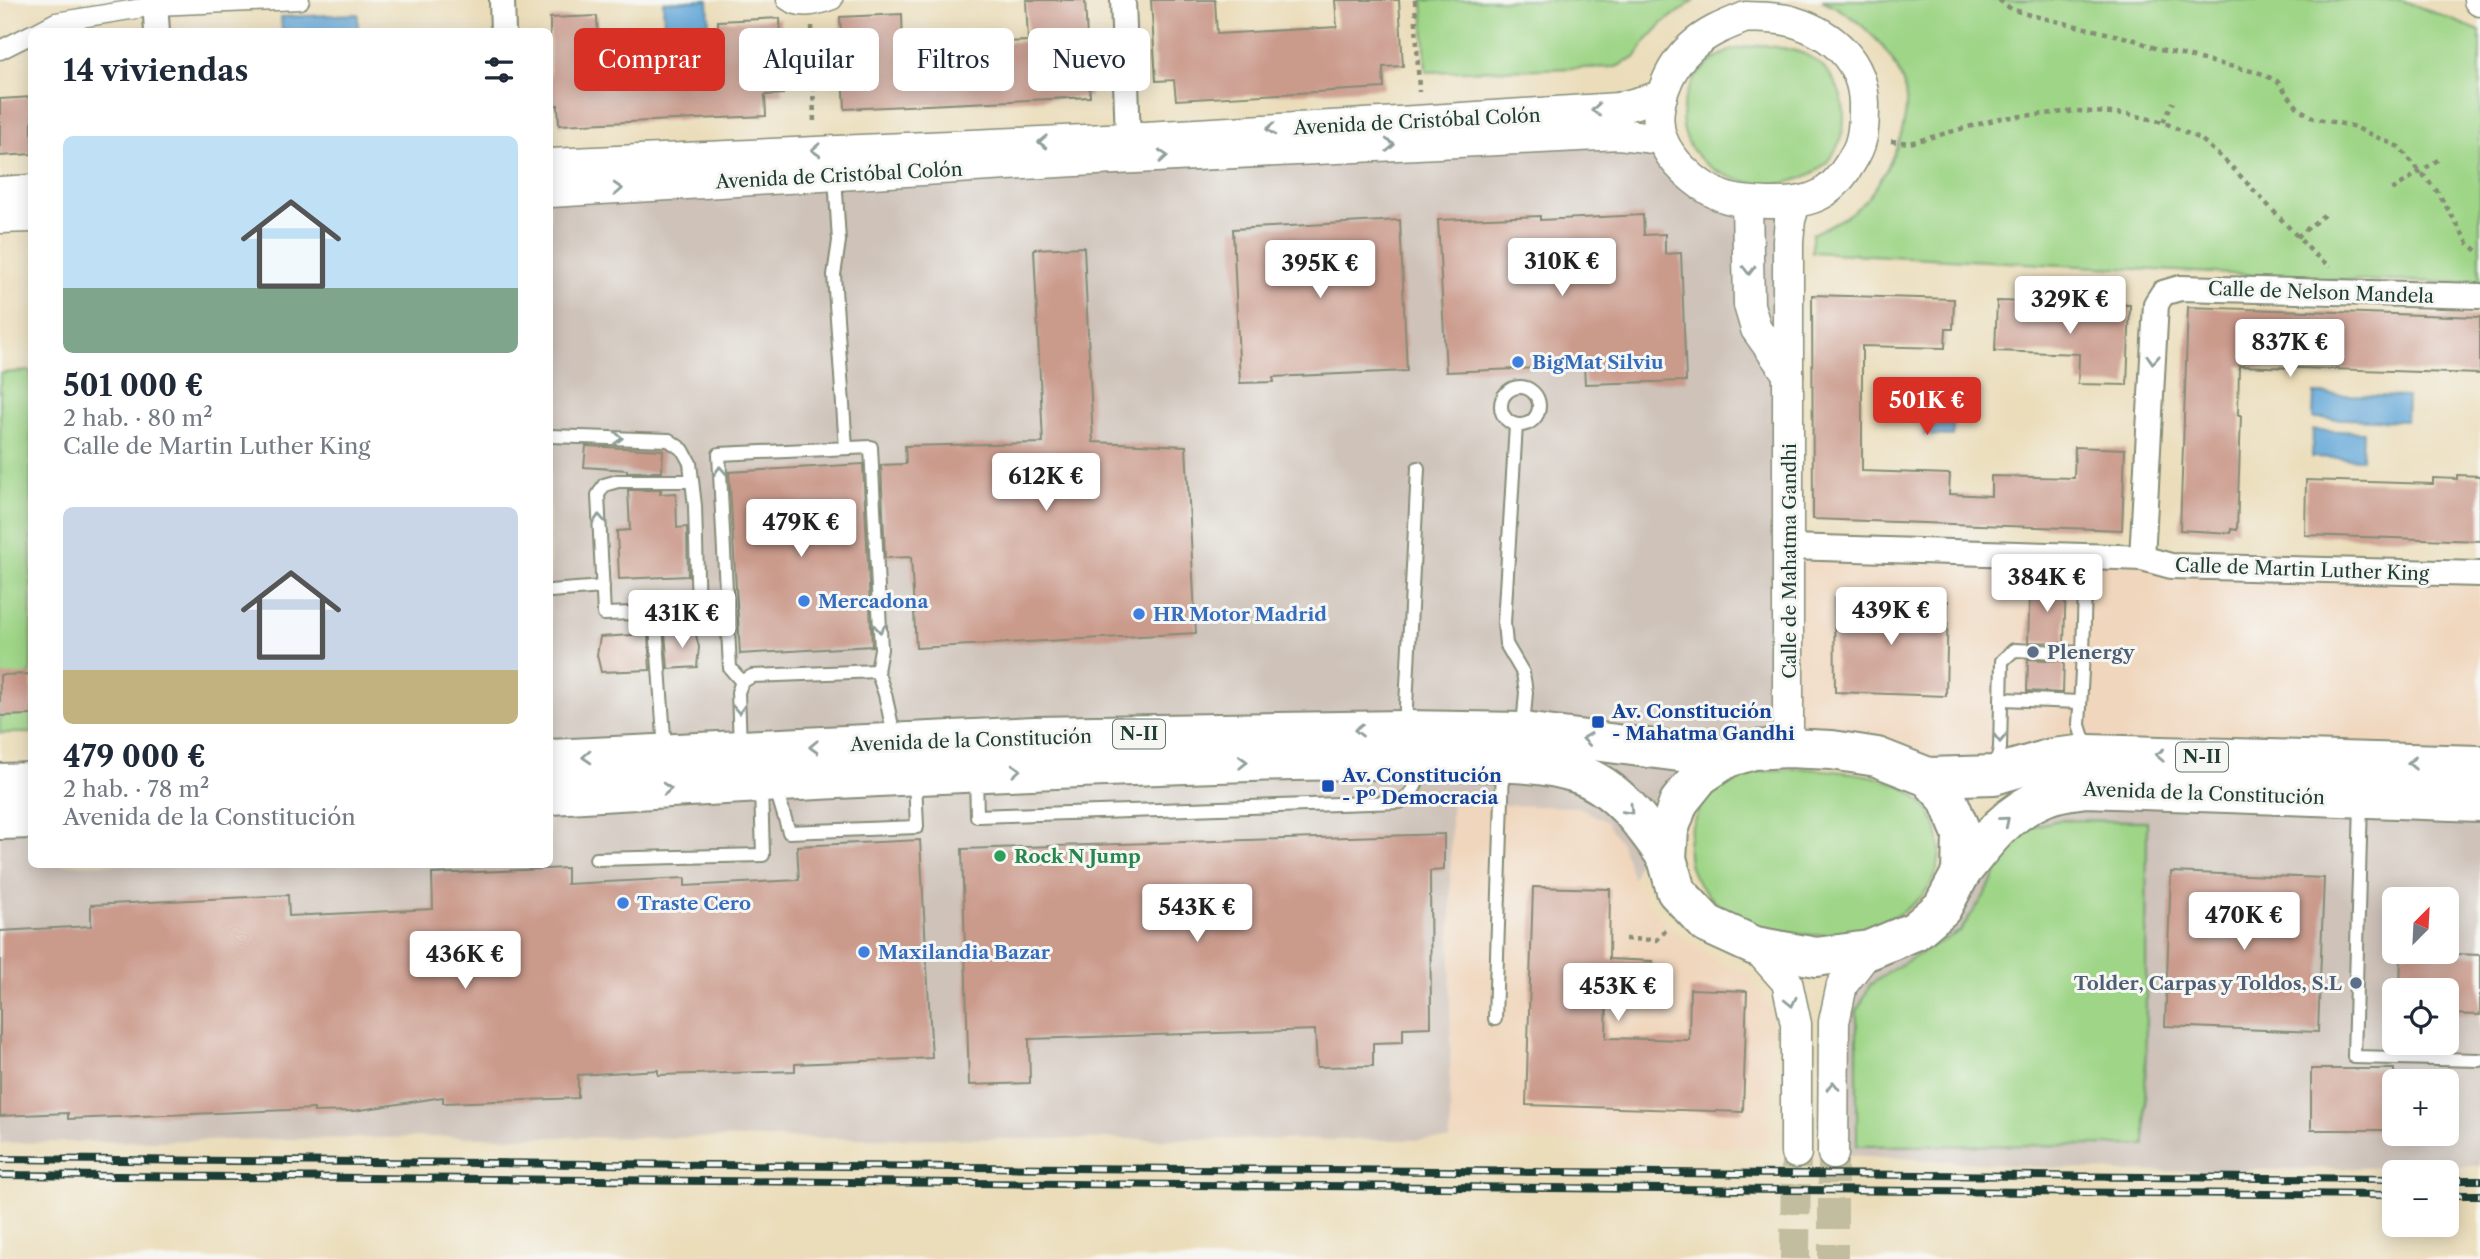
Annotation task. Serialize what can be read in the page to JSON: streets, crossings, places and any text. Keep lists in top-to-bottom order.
{
  "streets": {
    "main road": ["N-II", "Avenida de la Constitución"],
    "street": [
      "Avenida de Cristóbal Colón",
      "Calle de Nelson Mandela",
      "Calle de Mahatma Gandhi",
      "Calle de Martin Luther King"
    ]
  },
  "crossings": [
    ["Avenida de Cristóbal Colón", "Calle de Mahatma Gandhi"],
    ["Calle de Nelson Mandela", "Calle de Martin Luther King"],
    ["Calle de Mahatma Gandhi", "Calle de Martin Luther King"],
    ["Calle de Mahatma Gandhi", "N-II"],
    ["N-II", "Avenida de la Constitución"]
  ],
  "places": {
    "other": [
      "BigMat Silviu",
      "Mercadona",
      "HR Motor Madrid",
      "Plenergy",
      "Rock N Jump",
      "Traste Cero",
      "Maxilandia Bazar",
      "Tolder, Carpas y Toldos, S.L"
    ],
    "transit": ["Av. Constitución - Mahatma Gandhi", "Av. Constitución - Pº Democracia"]
  },
  "north": "top right",
  "page": {
    "chip": [
      "Comprar",
      "Alquilar",
      "Filtros",
      "Nuevo"
    ],
    "heading": "14 viviendas",
    "list": [
      {
        "name": "501 000 €",
        "note": "2 hab. · 80 m² · Calle de Martin Luther King"
      },
      {
        "name": "479 000 €",
        "note": "2 hab. · 78 m² · Avenida de la Constitución"
      }
    ],
    "price": [
      "310K €",
      "395K €",
      "329K €",
      "837K €",
      "501K €",
      "612K €",
      "479K €",
      "384K €",
      "439K €",
      "431K €",
      "543K €",
      "470K €",
      "436K €",
      "453K €"
    ],
    "map_buttons": ["+", "−"]
  }
}
